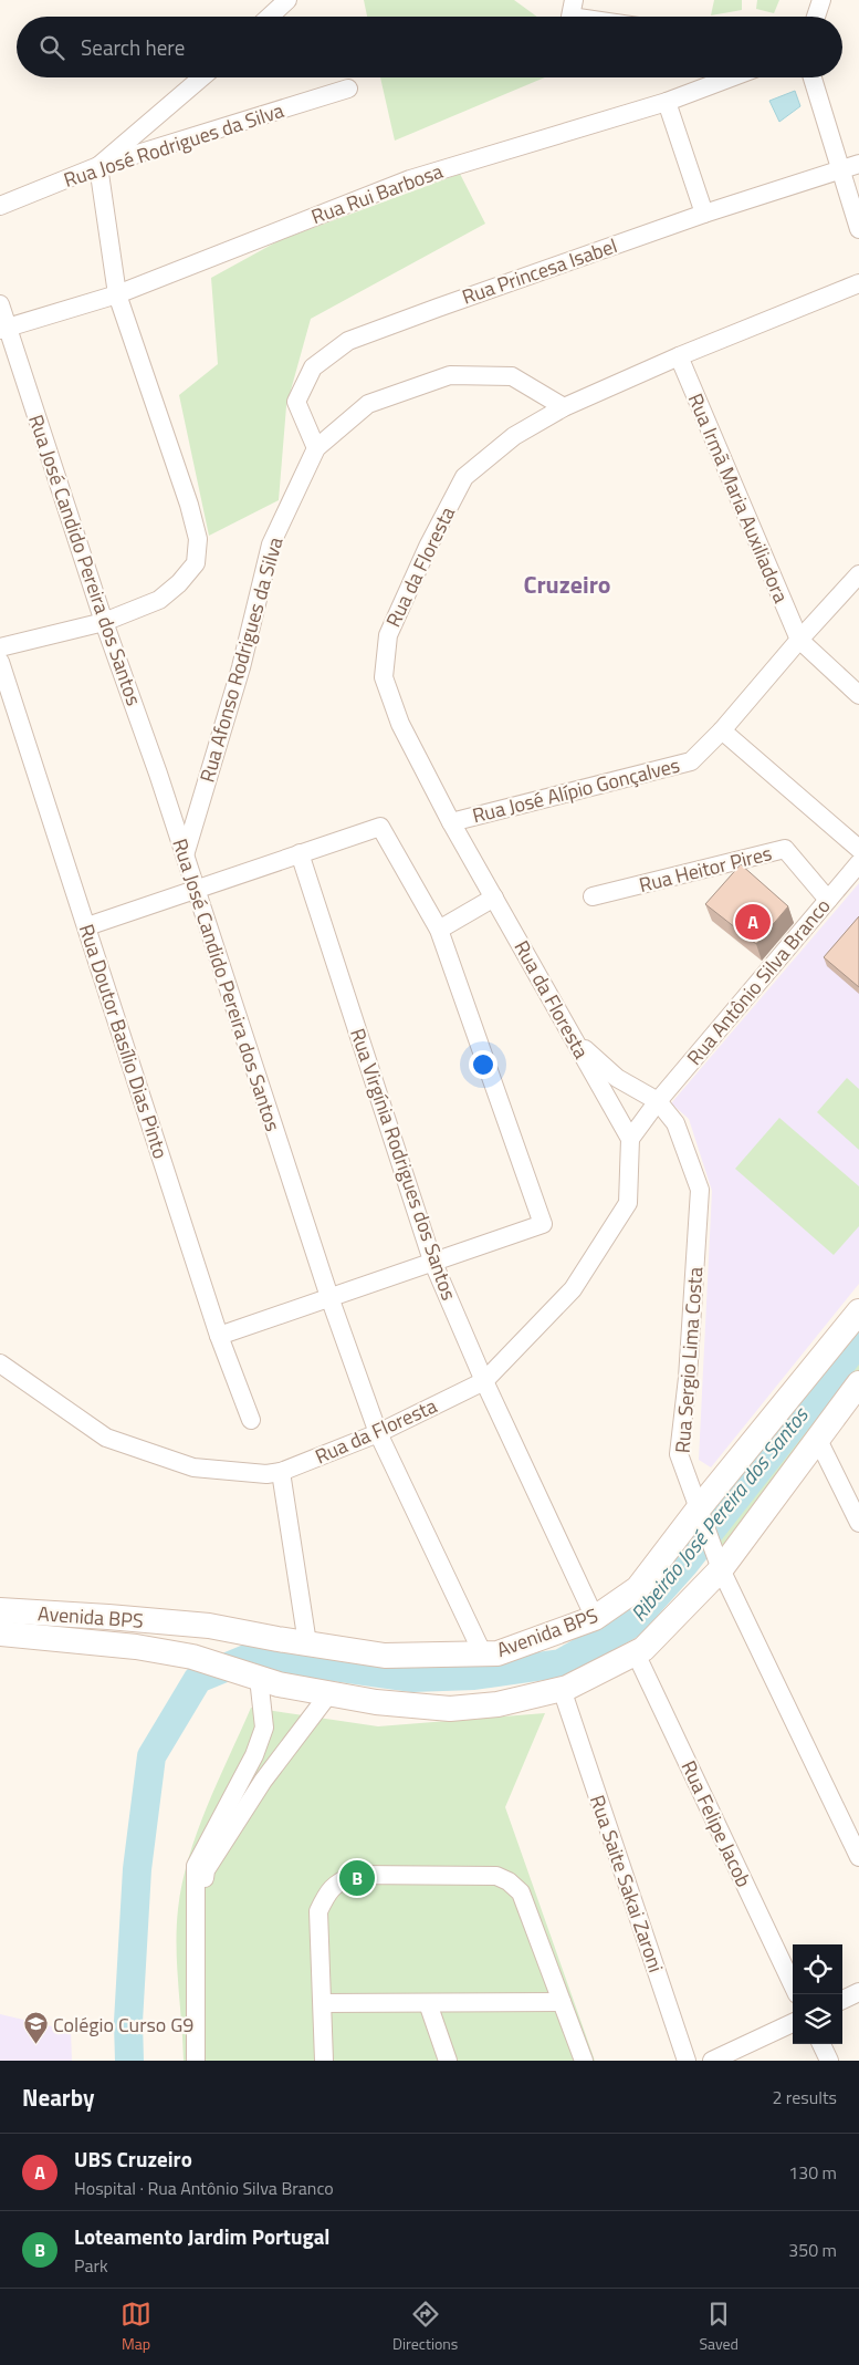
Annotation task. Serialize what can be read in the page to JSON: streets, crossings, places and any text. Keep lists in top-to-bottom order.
{
  "streets": {
    "main road": ["Avenida BPS"],
    "street": [
      "Rua José Rodrigues da Silva",
      "Rua Rui Barbosa",
      "Rua Princesa Isabel",
      "Rua Irmã Maria Auxiliadora",
      "Rua José Candido Pereira dos Santos",
      "Rua da Floresta",
      "Rua Afonso Rodrigues da Silva",
      "Rua José Alípio Gonçalves",
      "Rua Heitor Pires",
      "Rua Antônio Silva Branco",
      "Rua Doutor Basílio Dias Pinto",
      "Rua Virgínia Rodrigues dos Santos",
      "Rua Sergio Lima Costa",
      "Rua Felipe Jacob",
      "Rua Saite Sakai Zaroni"
    ]
  },
  "crossings": [
    ["Rua Rui Barbosa", "Rua José Candido Pereira dos Santos"],
    ["Rua Princesa Isabel", "Rua Afonso Rodrigues da Silva"],
    ["Rua Irmã Maria Auxiliadora", "Rua da Floresta"],
    ["Rua Irmã Maria Auxiliadora", "Rua José Alípio Gonçalves"],
    ["Rua José Candido Pereira dos Santos", "Rua da Floresta"],
    ["Rua José Candido Pereira dos Santos", "Rua Afonso Rodrigues da Silva"],
    ["Rua José Candido Pereira dos Santos", "Avenida BPS"],
    ["Rua da Floresta", "Rua Afonso Rodrigues da Silva"],
    ["Rua da Floresta", "Rua José Alípio Gonçalves"],
    ["Rua da Floresta", "Rua Virgínia Rodrigues dos Santos"],
    ["Rua Heitor Pires", "Rua Antônio Silva Branco"],
    ["Rua Antônio Silva Branco", "Rua Sergio Lima Costa"],
    ["Rua Virgínia Rodrigues dos Santos", "Avenida BPS"],
    ["Rua Sergio Lima Costa", "Avenida BPS"],
    ["Avenida BPS", "Rua Felipe Jacob"],
    ["Avenida BPS", "Rua Saite Sakai Zaroni"]
  ],
  "districts": ["Cruzeiro"],
  "water": ["Ribeirão José Pereira dos Santos"],
  "places": {
    "school or university": ["Colégio Curso G9"]
  },
  "page": {
    "search": "Search here",
    "pins": ["A", "B"],
    "heading": ["Nearby", "2 results"],
    "list": [
      {
        "mark": "A",
        "name": "UBS Cruzeiro",
        "note": "Hospital · Rua Antônio Silva Branco",
        "value": "130 m"
      },
      {
        "mark": "B",
        "name": "Loteamento Jardim Portugal",
        "note": "Park",
        "value": "350 m"
      }
    ],
    "nav": ["Map", "Directions", "Saved"]
  }
}
